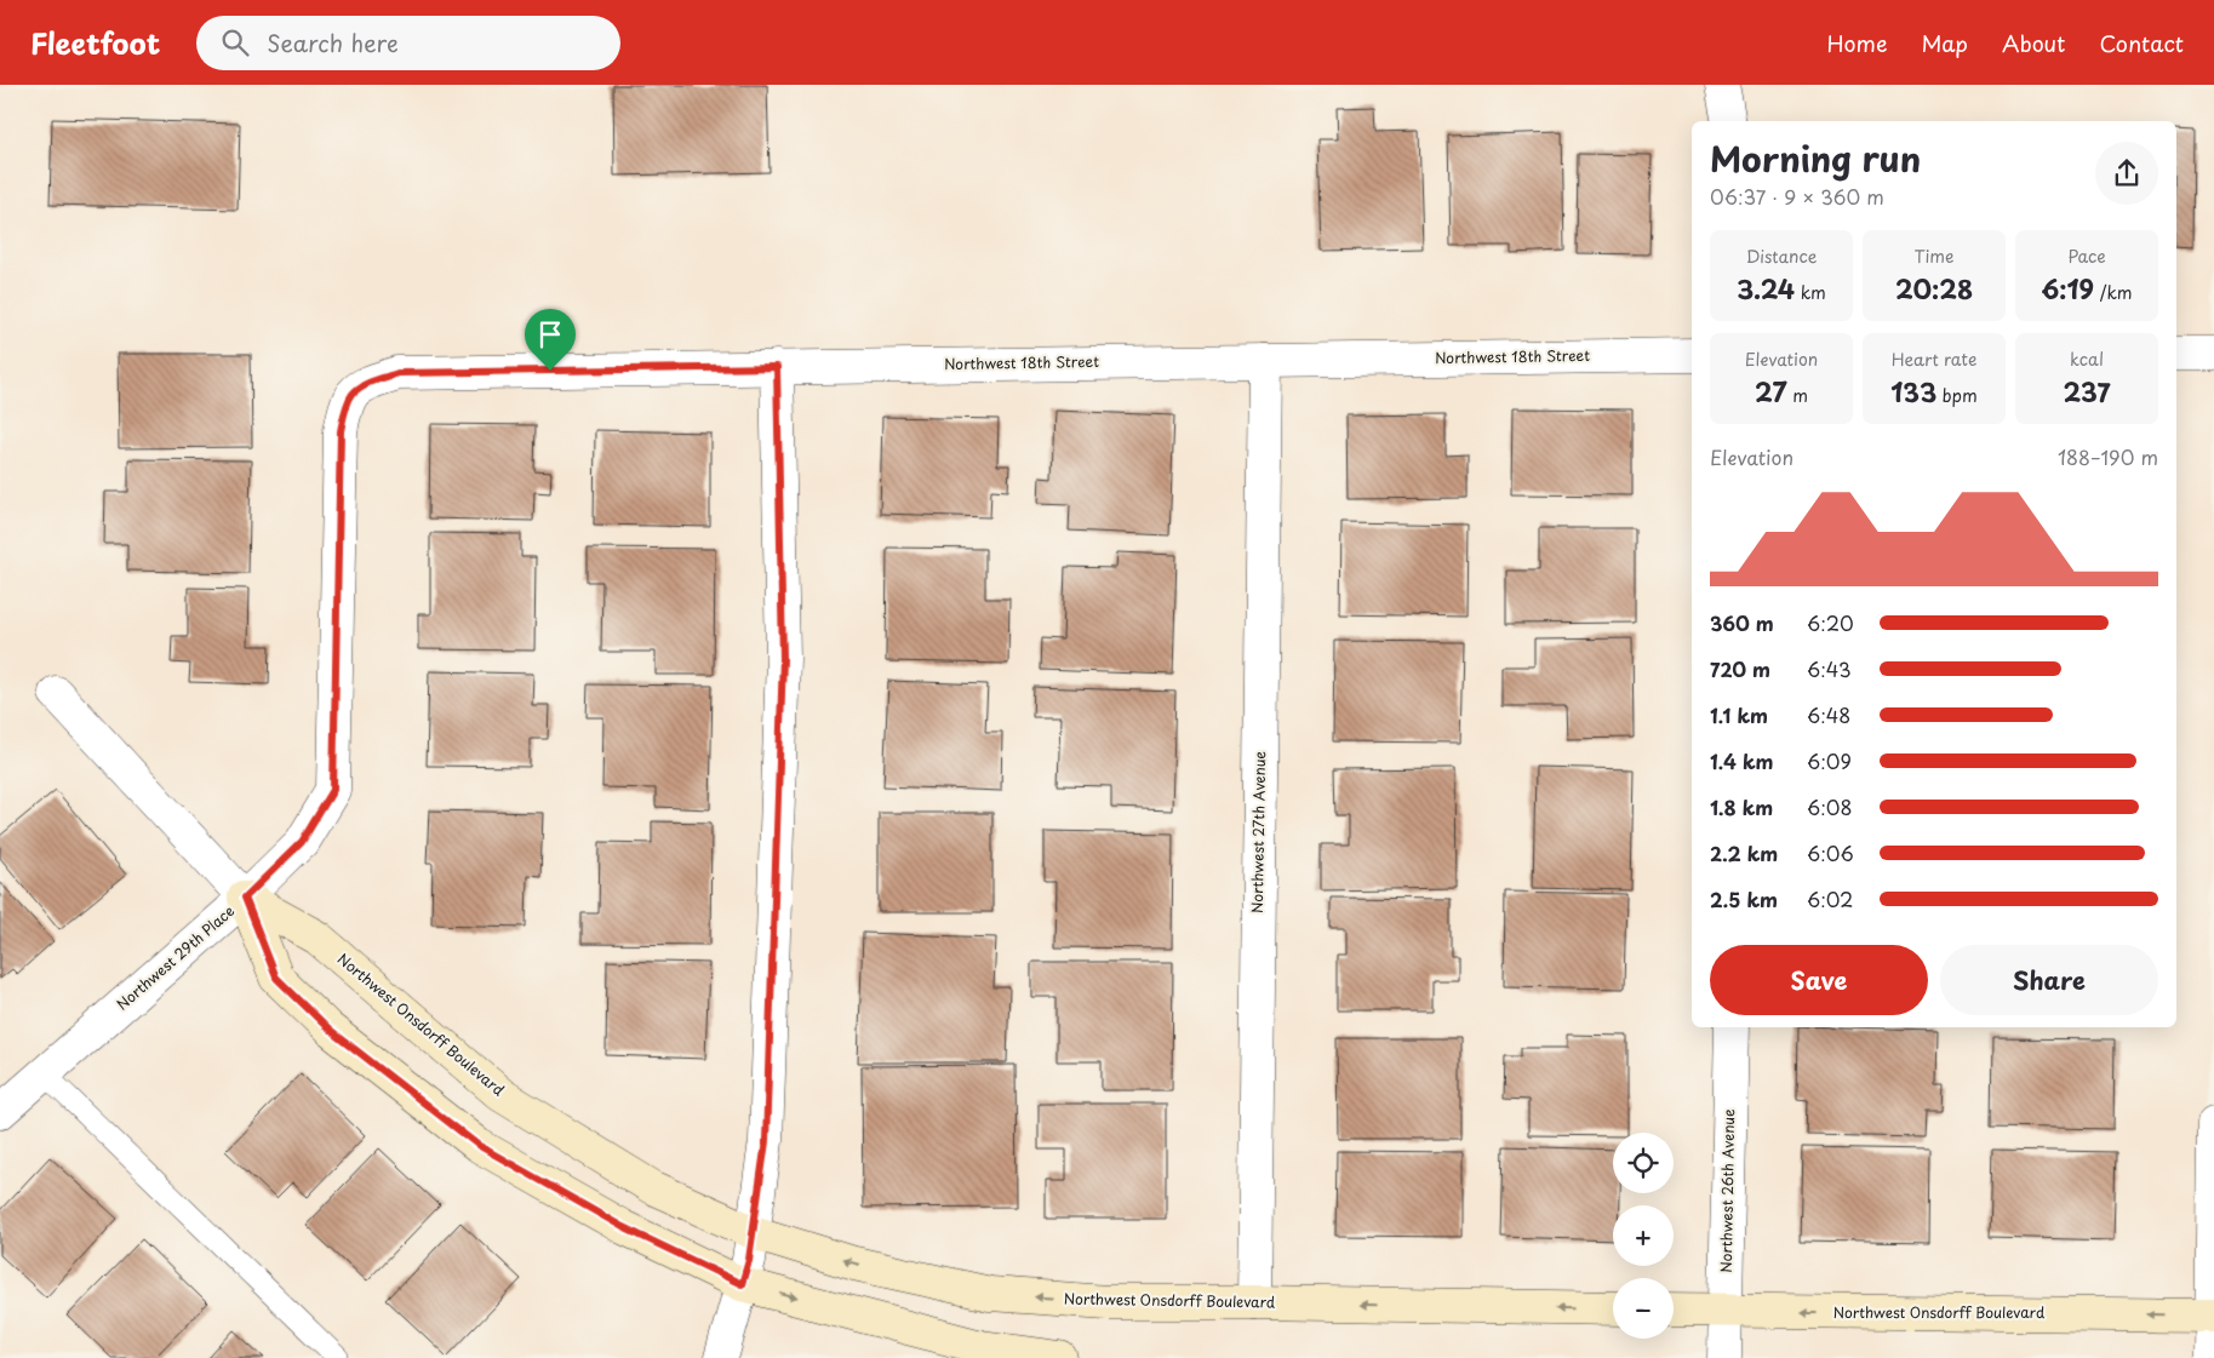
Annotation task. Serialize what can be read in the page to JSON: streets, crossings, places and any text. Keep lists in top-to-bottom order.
{
  "streets": {
    "street": [
      "Northwest 18th Street",
      "Northwest 27th Avenue",
      "Northwest 29th Place",
      "Northwest Onsdorff Boulevard",
      "Northwest 26th Avenue"
    ]
  },
  "crossings": [
    ["Northwest 18th Street", "Northwest 27th Avenue"],
    ["Northwest 18th Street", "Northwest 29th Place"],
    ["Northwest 27th Avenue", "Northwest Onsdorff Boulevard"],
    ["Northwest 29th Place", "Northwest Onsdorff Boulevard"],
    ["Northwest Onsdorff Boulevard", "Northwest 26th Avenue"]
  ],
  "page": {
    "header": "Fleetfoot",
    "search": "Search here",
    "nav": [
      "Home",
      "Map",
      "About",
      "Contact"
    ],
    "heading": ["Morning run", "06:37 · 9 × 360 m"],
    "stats": [
      ["Distance", "3.24 km"],
      ["Time", "20:28"],
      ["Pace", "6:19 /km"],
      ["Elevation", "27 m"],
      ["Heart rate", "133 bpm"],
      ["kcal", "237"]
    ],
    "chart": ["Elevation", "188–190 m"],
    "list": [
      {
        "name": "360 m",
        "note": "6:20"
      },
      {
        "name": "720 m",
        "note": "6:43"
      },
      {
        "name": "1.1 km",
        "note": "6:48"
      },
      {
        "name": "1.4 km",
        "note": "6:09"
      },
      {
        "name": "1.8 km",
        "note": "6:08"
      },
      {
        "name": "2.2 km",
        "note": "6:06"
      },
      {
        "name": "2.5 km",
        "note": "6:02"
      }
    ],
    "buttons": ["Save", "Share"],
    "map_buttons": ["+", "−"]
  }
}
